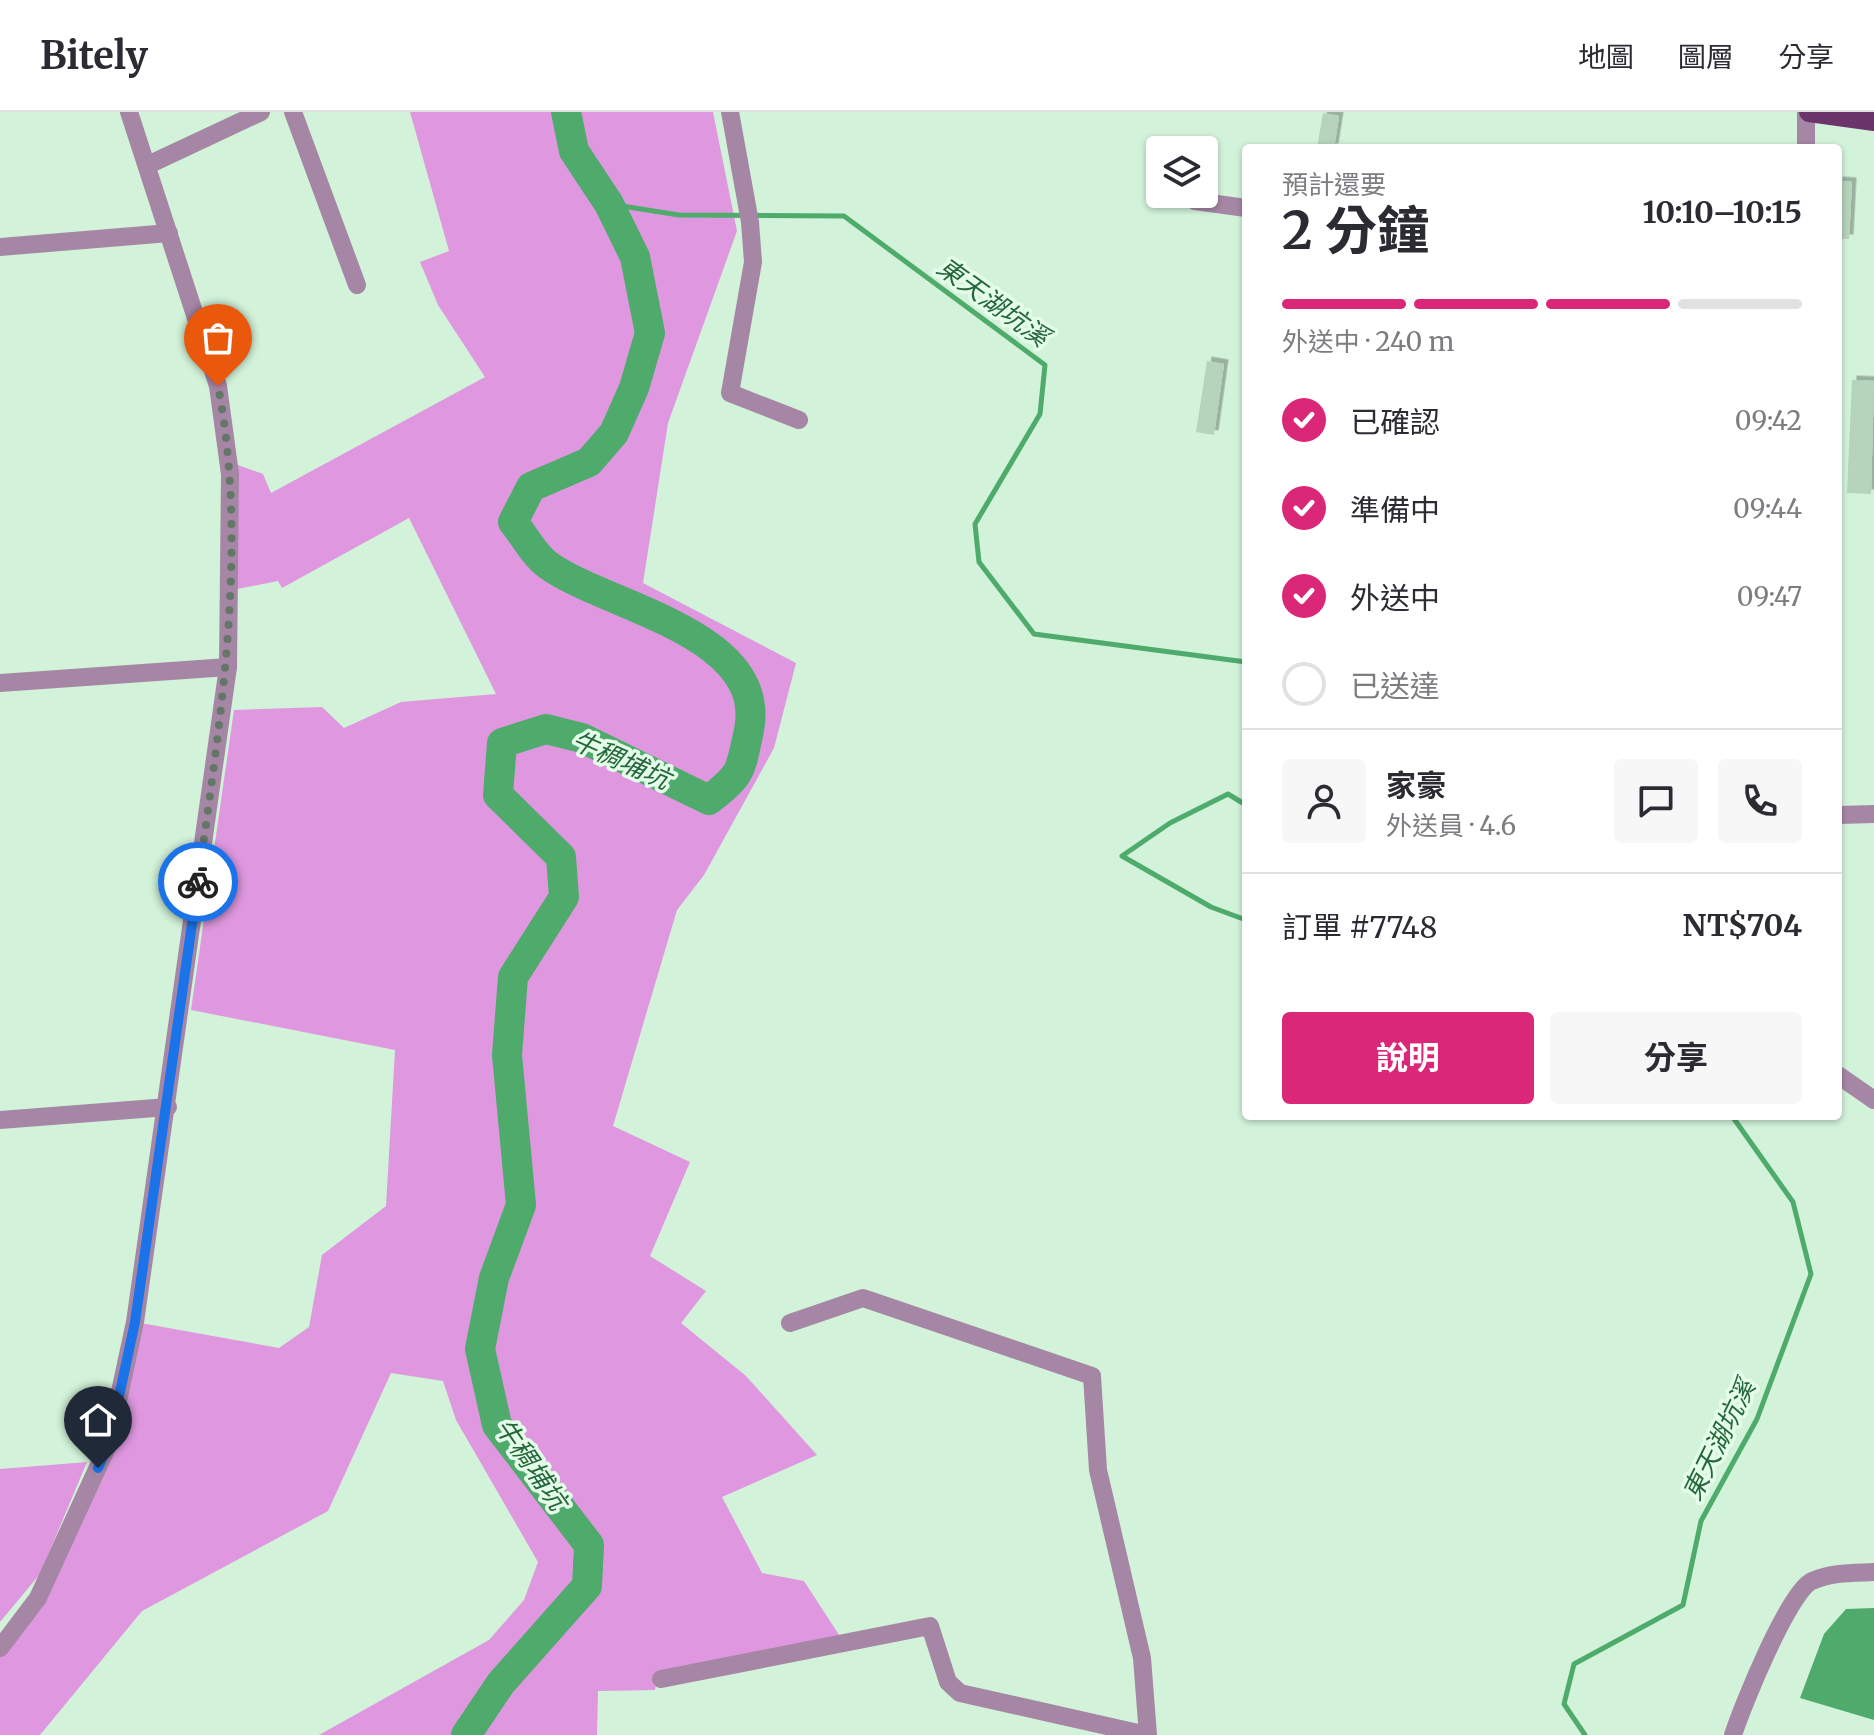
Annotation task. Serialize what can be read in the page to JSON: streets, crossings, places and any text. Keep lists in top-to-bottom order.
{
  "water": ["東天湖坑溪", "牛稠埔坑"],
  "page": {
    "header": "Bitely",
    "nav": ["地圖", "圖層", "分享"],
    "heading": ["2 分鐘", "預計還要", "10:10–10:15"],
    "panel": [
      "家豪",
      "外送員 · 4.6",
      "訂單 #7748",
      "NT$704"
    ],
    "bar": "外送中 · 240 m",
    "list": [
      ["已確認", "09:42"],
      ["準備中", "09:44"],
      ["外送中", "09:47"],
      "已送達"
    ],
    "buttons": ["說明", "分享"]
  }
}
